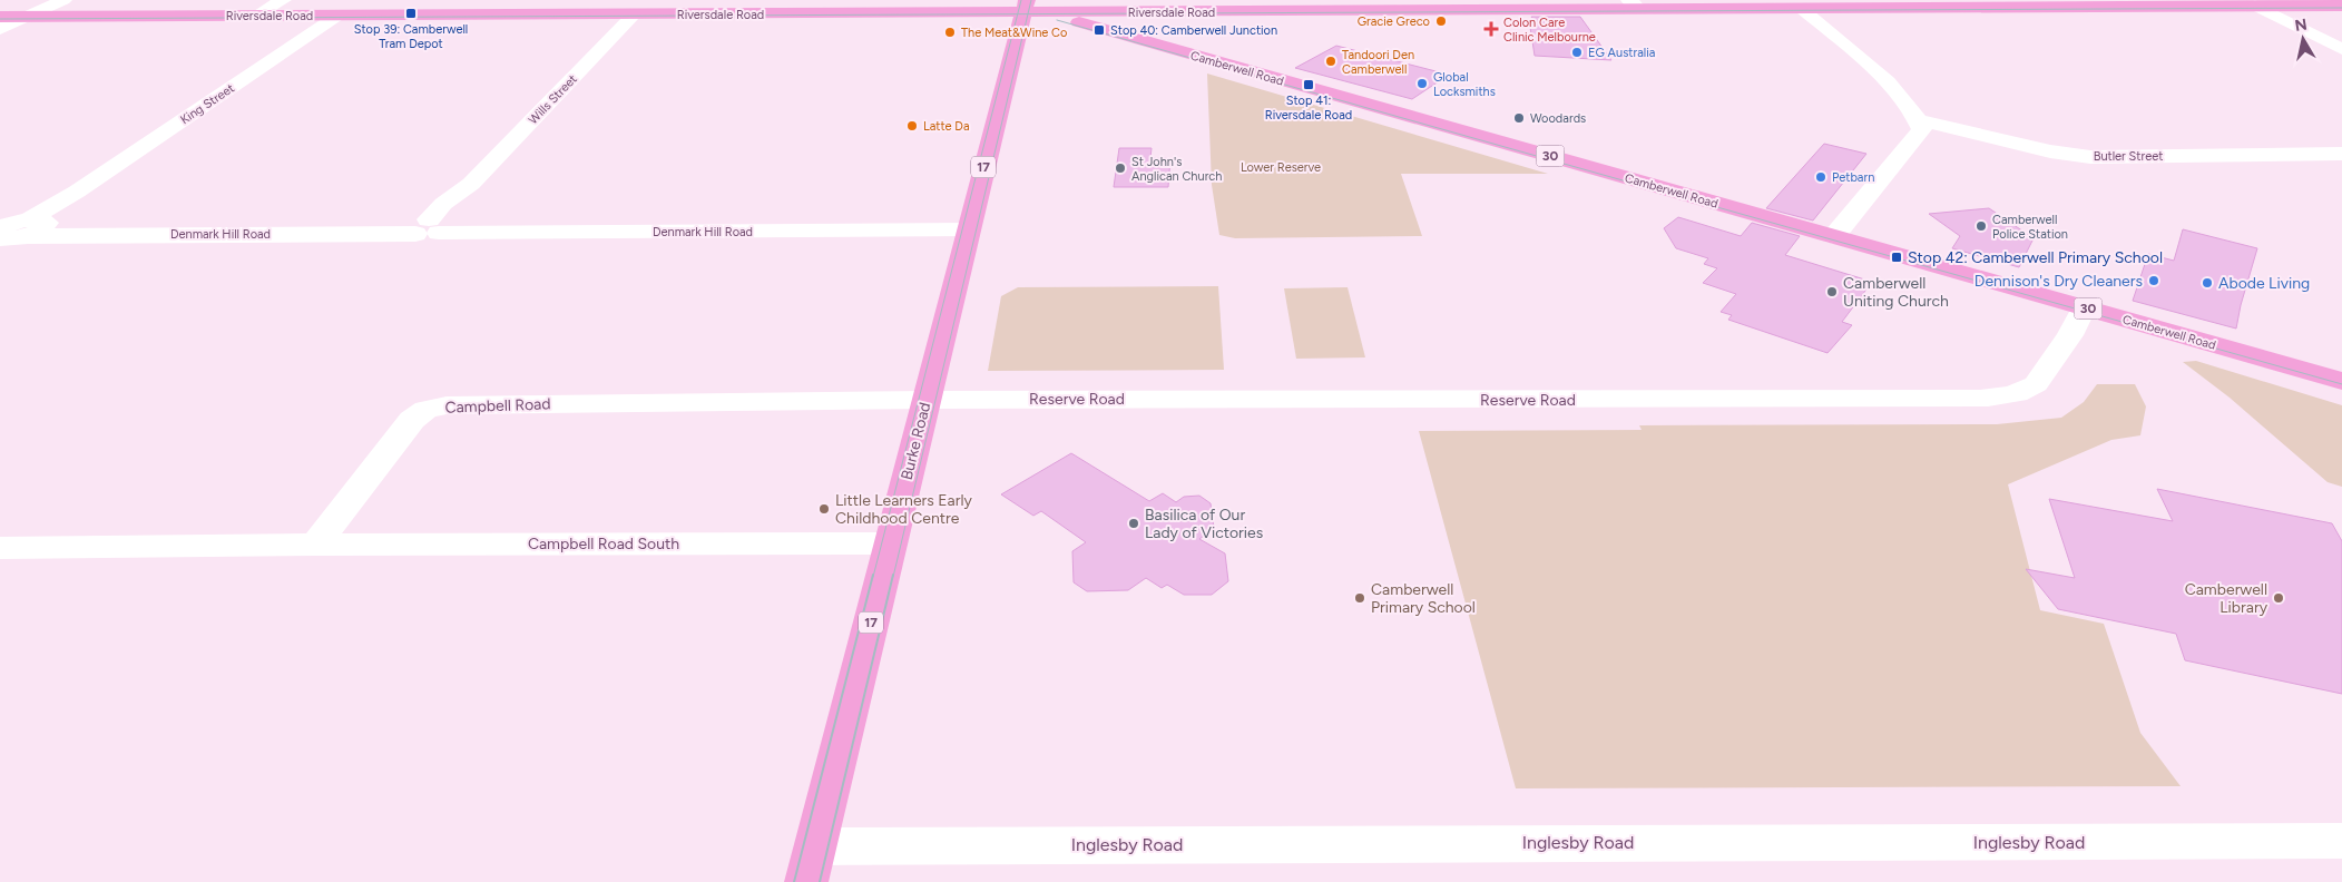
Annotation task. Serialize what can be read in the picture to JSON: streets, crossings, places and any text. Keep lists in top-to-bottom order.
{
  "streets": {
    "main road": [
      "Riversdale Road",
      "Camberwell Road",
      "30",
      "17",
      "Burke Road"
    ],
    "street": [
      "Wills Street",
      "King Street",
      "Butler Street",
      "Denmark Hill Road",
      "Reserve Road",
      "Campbell Road",
      "Campbell Road South",
      "Inglesby Road"
    ]
  },
  "crossings": [
    ["Riversdale Road", "Camberwell Road"],
    ["Riversdale Road", "Wills Street"],
    ["Riversdale Road", "King Street"],
    ["Riversdale Road", "Burke Road"],
    ["Camberwell Road", "Reserve Road"],
    ["Wills Street", "Denmark Hill Road"],
    ["King Street", "Denmark Hill Road"],
    ["Denmark Hill Road", "Burke Road"],
    ["Reserve Road", "Campbell Road"],
    ["Reserve Road", "Burke Road"],
    ["Campbell Road", "Burke Road"],
    ["Campbell Road", "Campbell Road South"],
    ["Burke Road", "Campbell Road South"],
    ["Burke Road", "Inglesby Road"]
  ],
  "parks": ["Lower Reserve"],
  "places": {
    "transit": [
      "Stop 39: Camberwell Tram Depot",
      "Stop 40: Camberwell Junction",
      "Stop 41: Riversdale Road",
      "Stop 42: Camberwell Primary School"
    ],
    "other": [
      "Gracie Greco",
      "The Meat&Wine Co",
      "EG Australia",
      "Tandoori Den Camberwell",
      "Global Locksmiths",
      "Woodards",
      "Latte Da",
      "St John's Anglican Church",
      "Petbarn",
      "Camberwell Police Station",
      "Dennison's Dry Cleaners",
      "Abode Living",
      "Camberwell Uniting Church",
      "Little Learners Early Childhood Centre",
      "Basilica of Our Lady of Victories",
      "Camberwell Primary School",
      "Camberwell Library"
    ],
    "health": ["Colon Care Clinic Melbourne"]
  },
  "north": "top"
}
